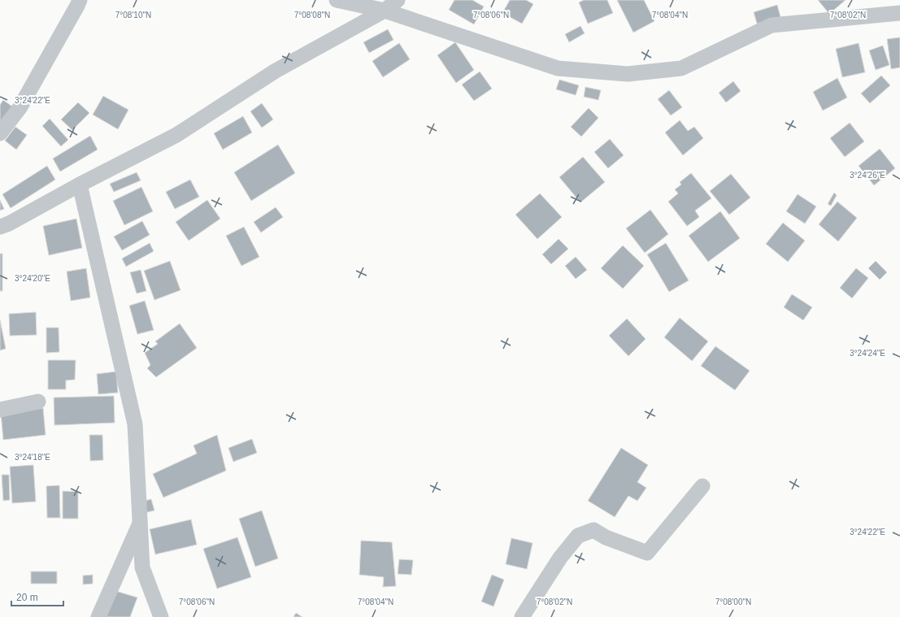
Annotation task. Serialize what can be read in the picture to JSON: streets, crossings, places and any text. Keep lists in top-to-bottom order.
{
  "scale_bar": "20 m",
  "coordinates": [
    "7°08'08\"N",
    "7°08'06\"N",
    "7°08'04\"N",
    "7°08'02\"N",
    "7°08'10\"N",
    "3°24'22\"E",
    "3°24'26\"E",
    "3°24'20\"E",
    "3°24'24\"E",
    "3°24'18\"E",
    "7°08'00\"N"
  ]
}
